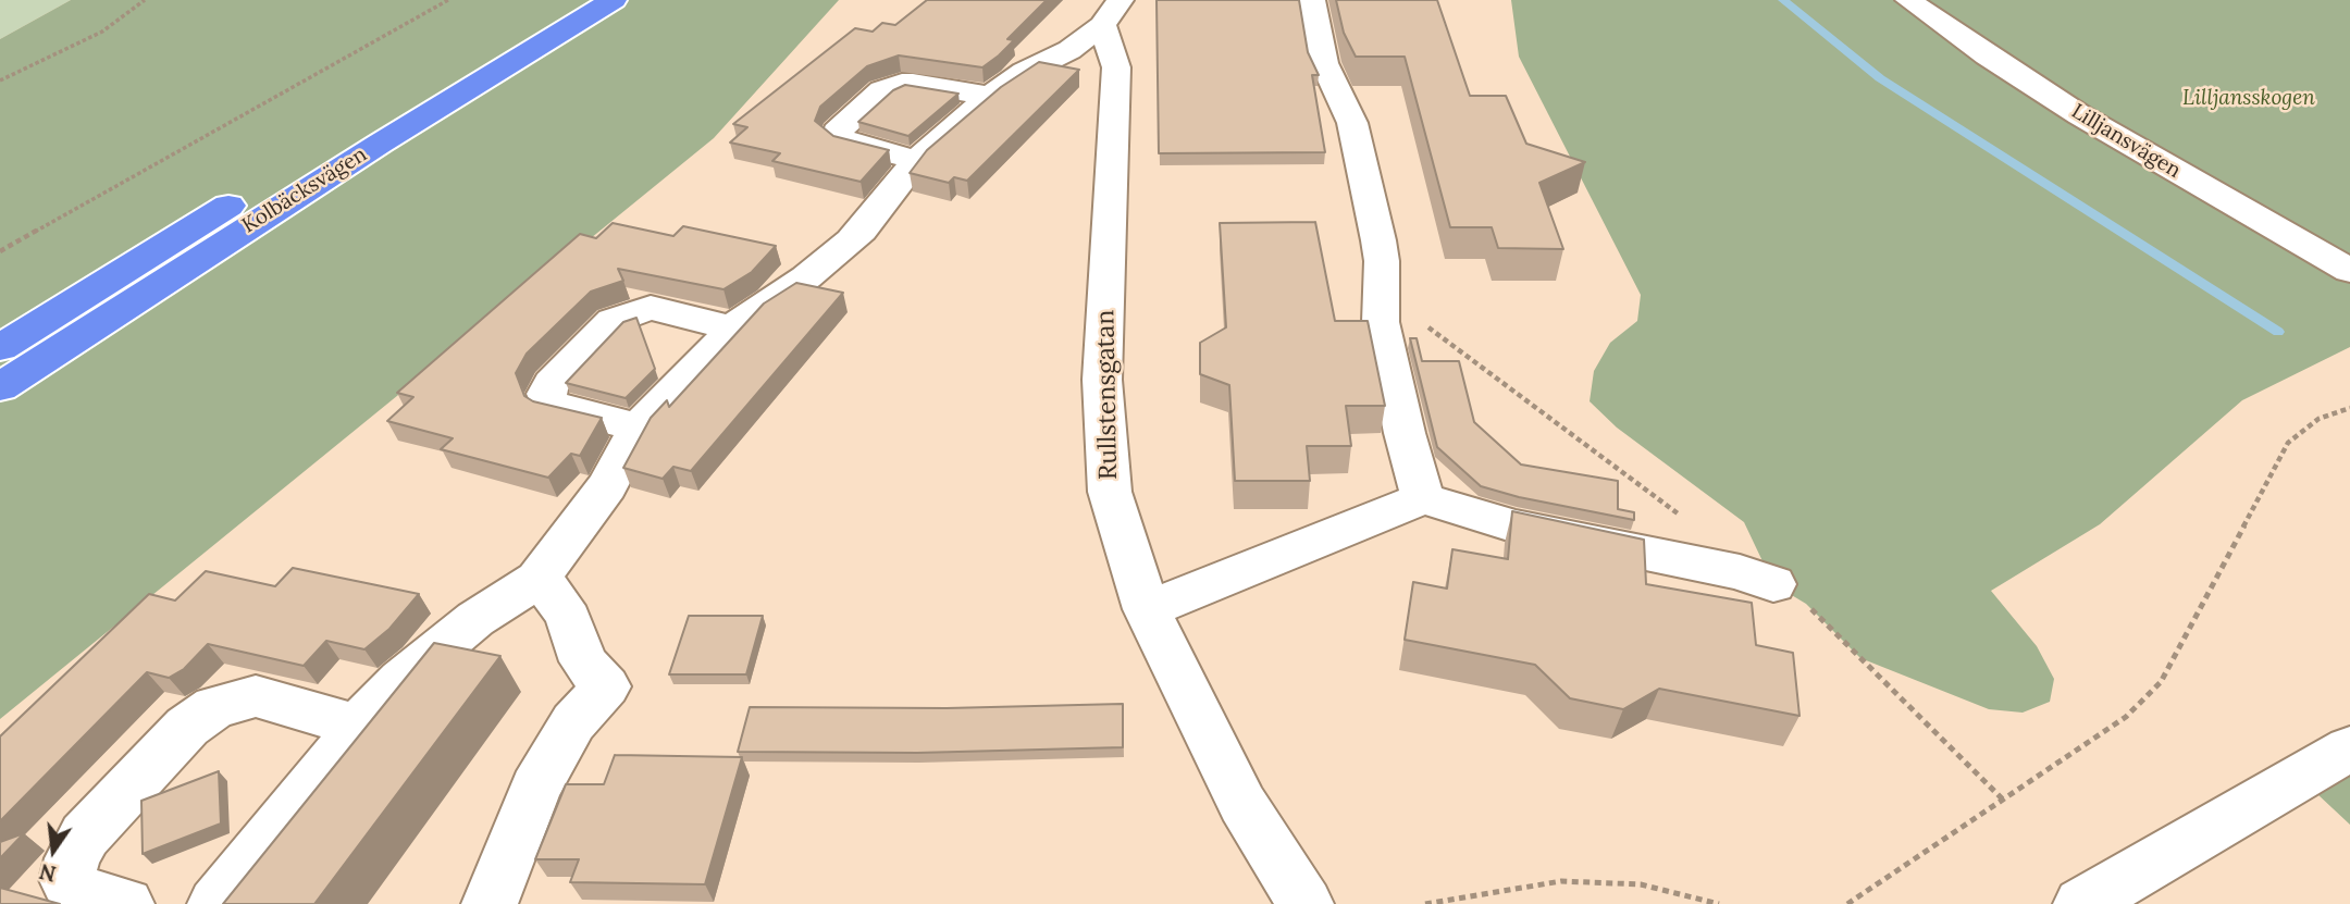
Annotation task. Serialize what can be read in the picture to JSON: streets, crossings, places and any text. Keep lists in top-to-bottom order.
{
  "streets": {
    "highway": ["Kolbäcksvägen"],
    "street": ["Lilljansvägen", "Rullstensgatan"]
  },
  "parks": ["Lilljansskogen"],
  "north": "bottom"
}
